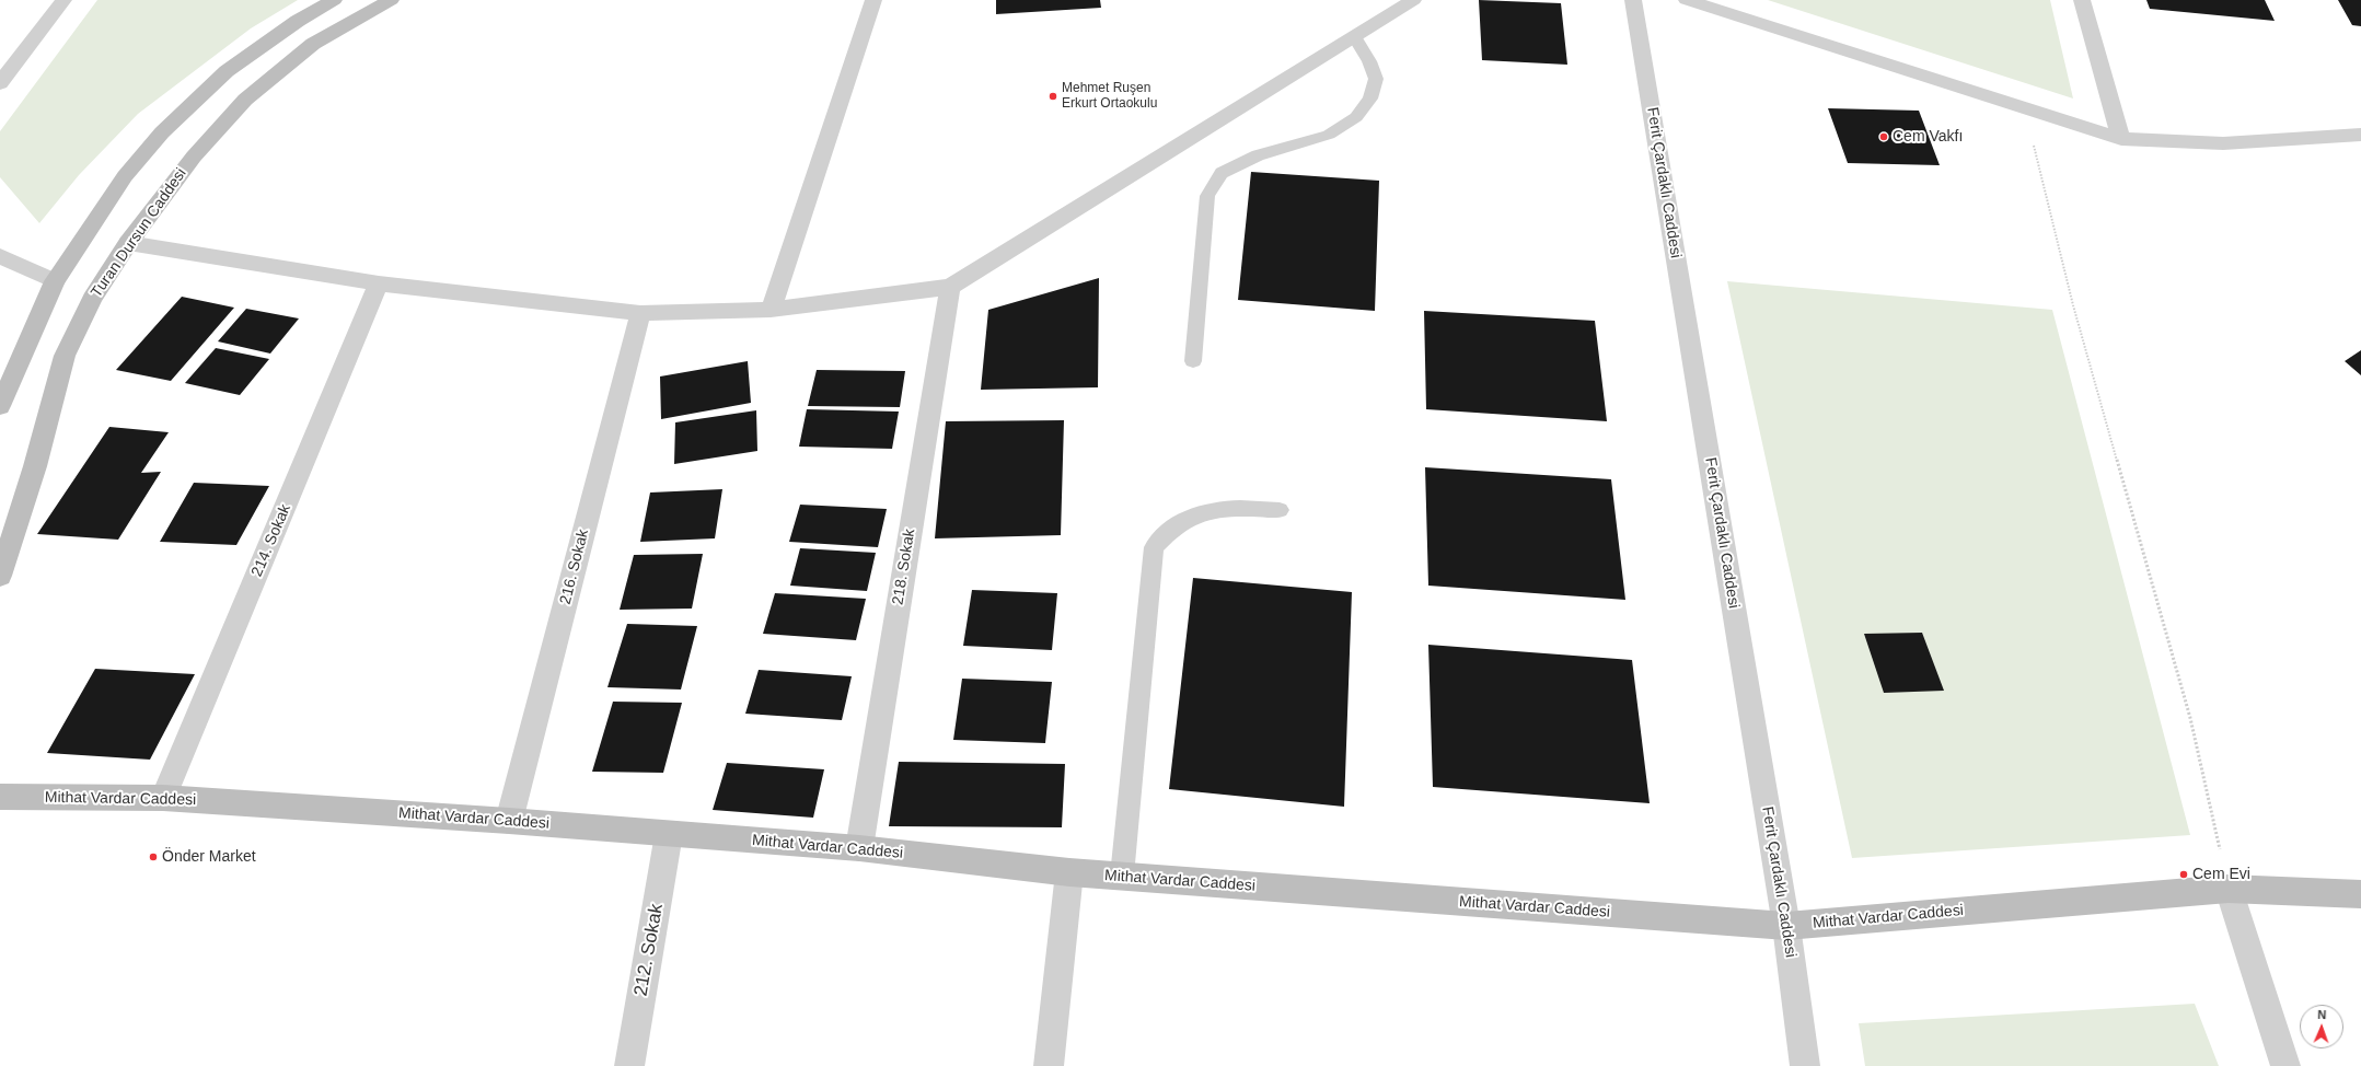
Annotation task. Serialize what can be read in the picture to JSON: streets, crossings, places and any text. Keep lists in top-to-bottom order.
{
  "streets": {
    "street": [
      "Ferit Çardaklı Caddesi",
      "Turan Dursun Caddesi",
      "214. Sokak",
      "216. Sokak",
      "218. Sokak",
      "Mithat Vardar Caddesi",
      "212. Sokak"
    ]
  },
  "crossings": [
    ["Ferit Çardaklı Caddesi", "Mithat Vardar Caddesi"],
    ["214. Sokak", "Mithat Vardar Caddesi"],
    ["216. Sokak", "Mithat Vardar Caddesi"],
    ["218. Sokak", "Mithat Vardar Caddesi"],
    ["Mithat Vardar Caddesi", "212. Sokak"]
  ],
  "places": [
    "Mehmet Ruşen Erkurt Ortaokulu",
    "Cem Vakfı",
    "Önder Market",
    "Cem Evi"
  ],
  "north": "top"
}
